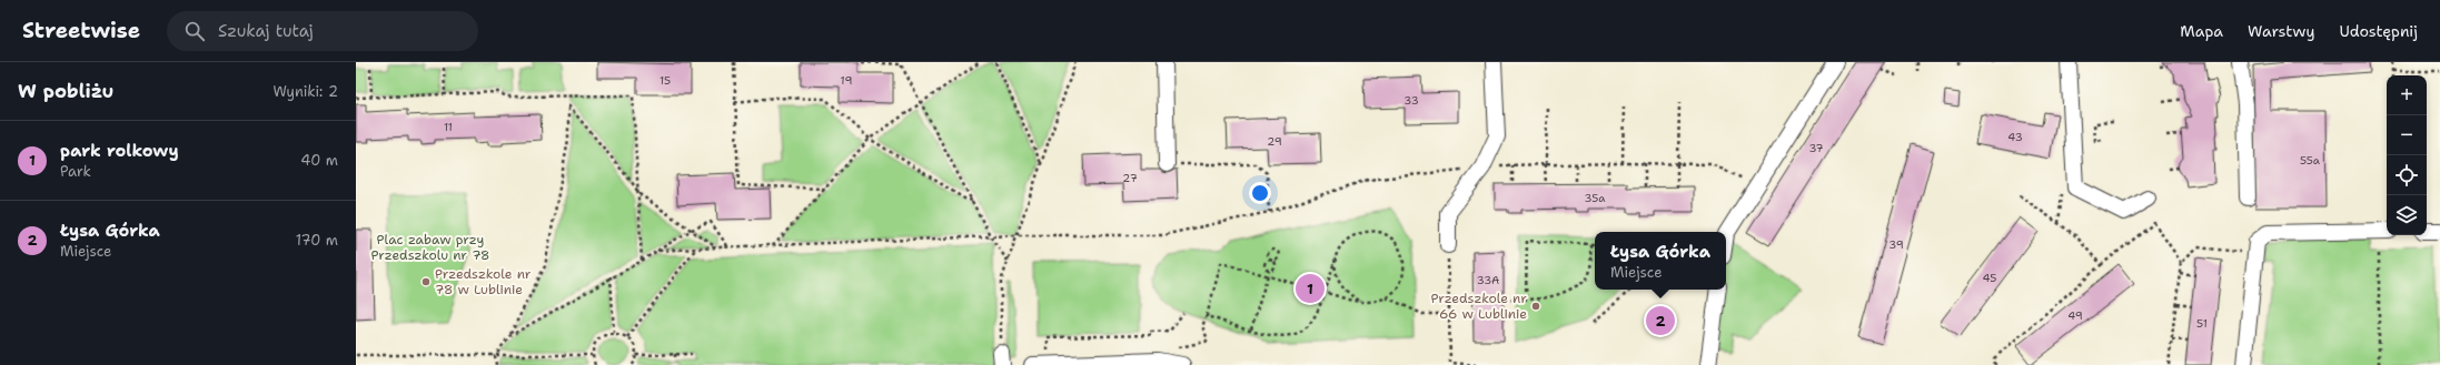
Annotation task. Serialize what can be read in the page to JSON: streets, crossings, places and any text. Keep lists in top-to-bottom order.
{
  "parks": ["Plac zabaw przy Przedszkolu nr 78"],
  "places": ["Przedszkole nr 78 w Lublinie", "Przedszkole nr 66 w Lublinie"],
  "house_numbers": [
    "15",
    "19",
    "33",
    "11",
    "43",
    "29",
    "37",
    "55a",
    "27",
    "35a",
    "39",
    "45",
    "33A",
    "49",
    "51"
  ],
  "page": {
    "header": "Streetwise",
    "search": "Szukaj tutaj",
    "nav": ["Mapa", "Warstwy", "Udostępnij"],
    "heading": ["W pobliżu", "Wyniki: 2"],
    "map_buttons": ["+", "−"],
    "list": [
      {
        "mark": "1",
        "name": "park rolkowy",
        "note": "Park",
        "value": "40 m"
      },
      {
        "mark": "2",
        "name": "Łysa Górka",
        "note": "Miejsce",
        "value": "170 m"
      }
    ],
    "popup": ["Łysa Górka", "Miejsce"],
    "pins": ["1", "2"]
  }
}
